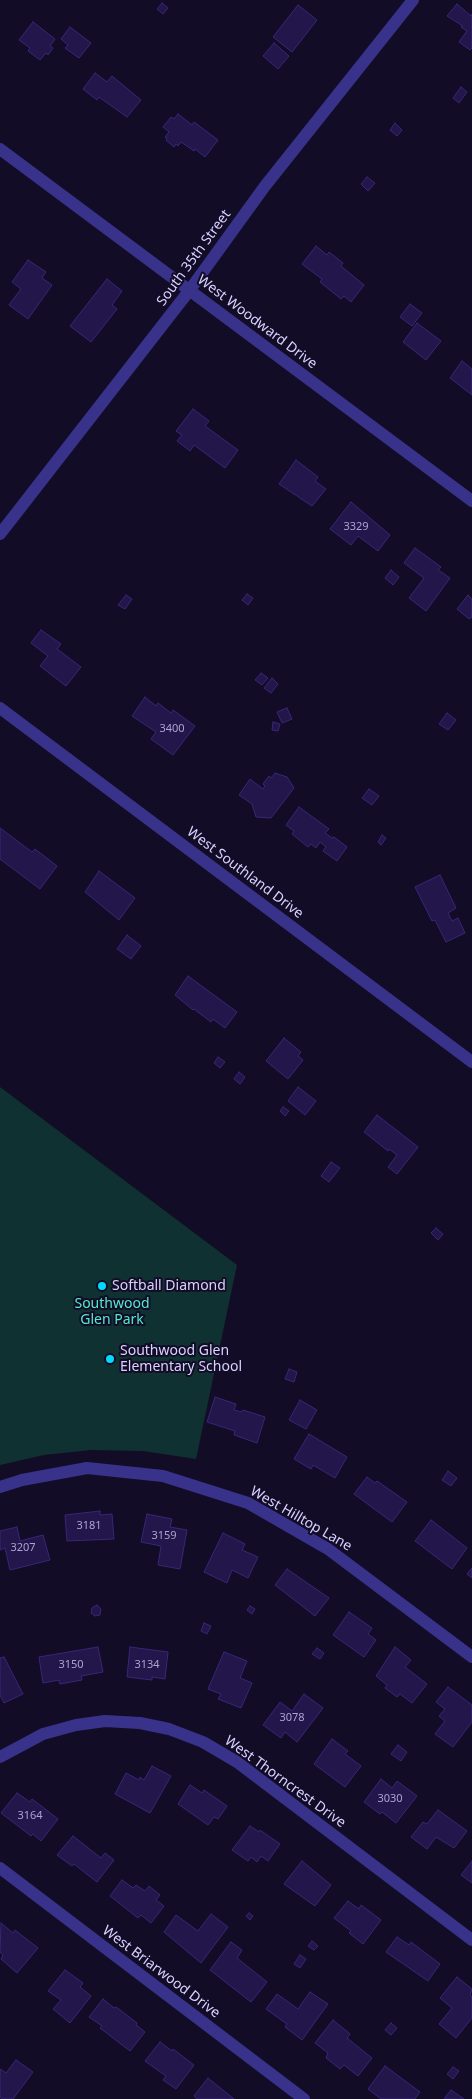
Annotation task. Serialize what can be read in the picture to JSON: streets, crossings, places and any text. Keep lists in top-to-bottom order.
{
  "streets": {
    "street": [
      "South 35th Street",
      "West Woodward Drive",
      "West Southland Drive",
      "West Hilltop Lane",
      "West Thorncrest Drive",
      "West Briarwood Drive"
    ]
  },
  "crossings": [
    ["South 35th Street", "West Woodward Drive"]
  ],
  "parks": ["Southwood Glen Park"],
  "places": ["Softball Diamond", "Southwood Glen Elementary School"],
  "house_numbers": [
    "3329",
    "3400",
    "3181",
    "3159",
    "3207",
    "3150",
    "3134",
    "3078",
    "3030",
    "3164"
  ]
}
